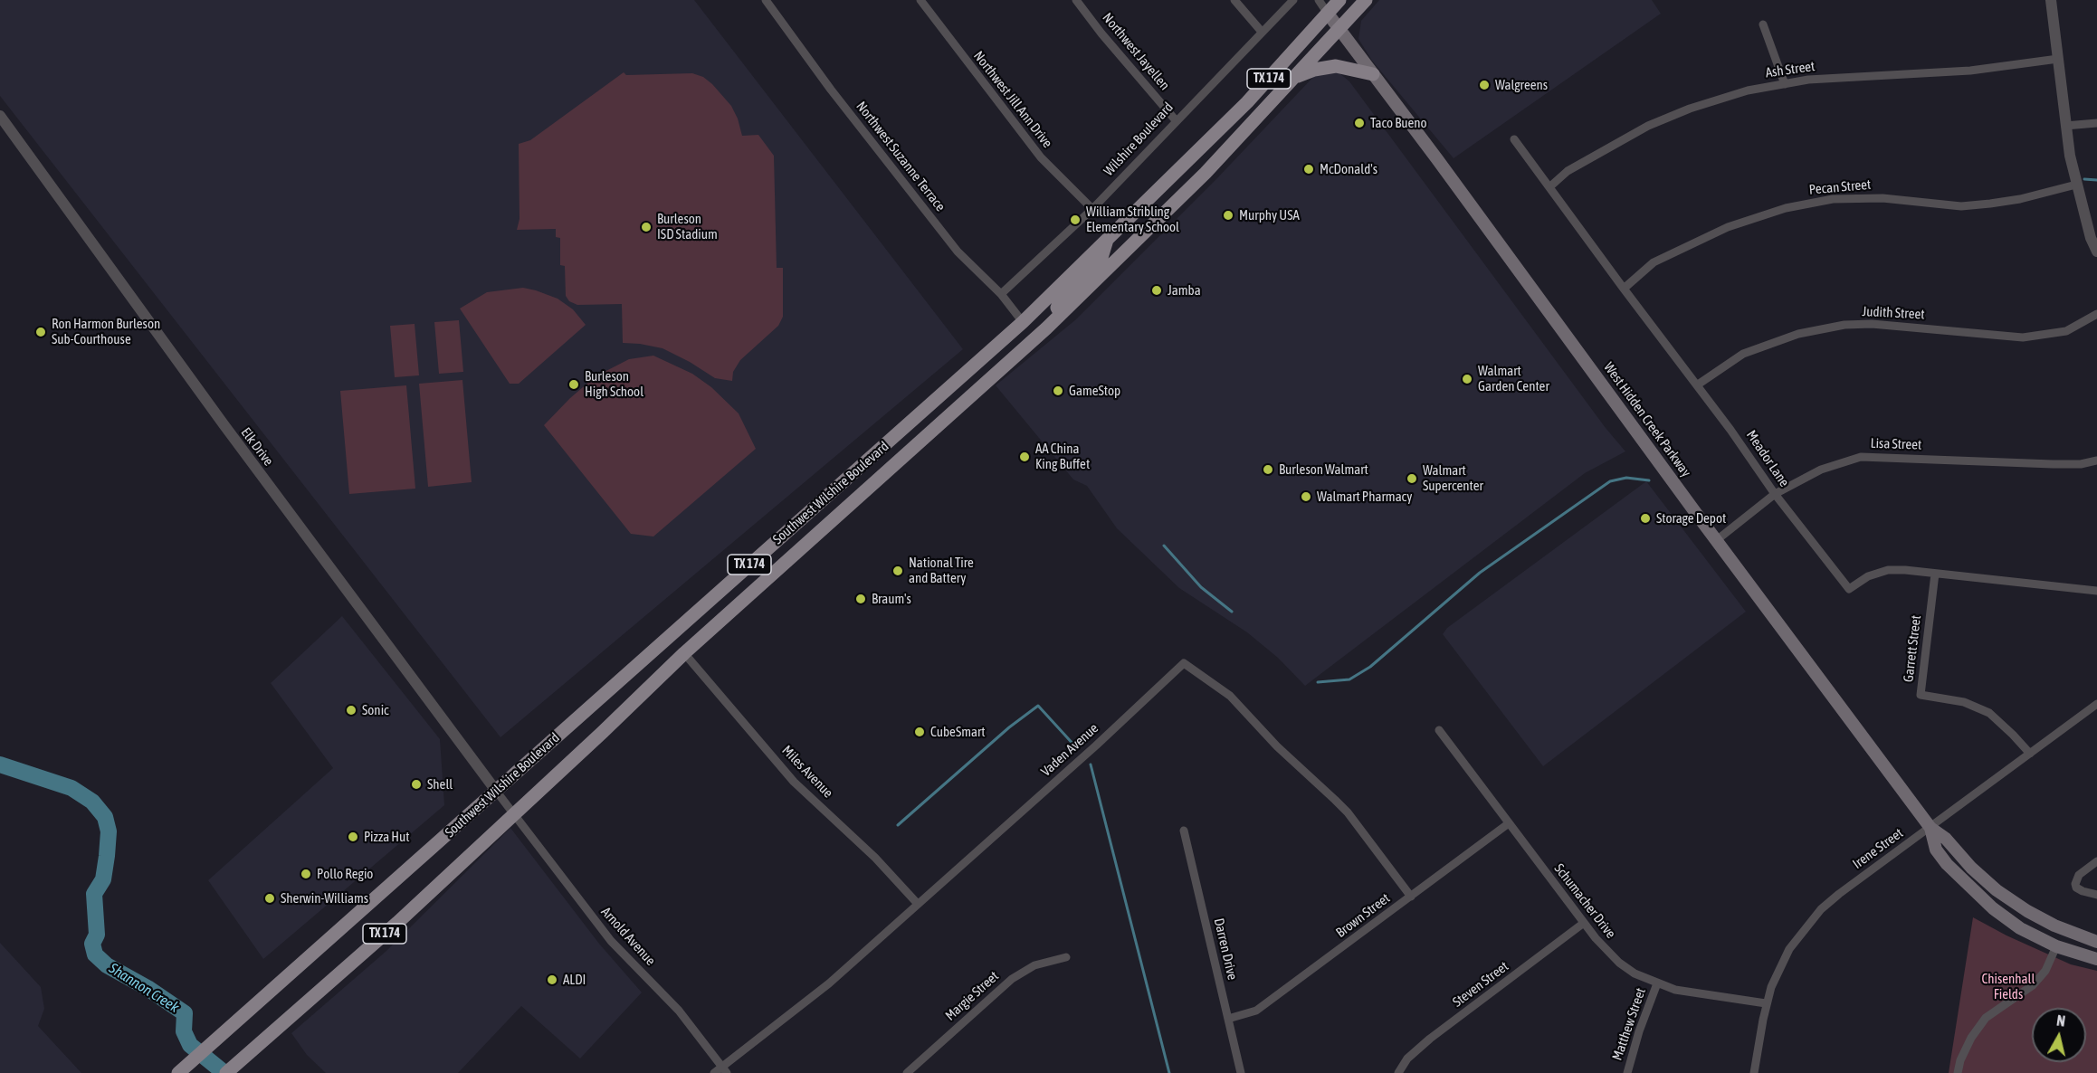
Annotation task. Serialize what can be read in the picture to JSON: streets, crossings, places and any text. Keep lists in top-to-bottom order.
{
  "streets": {
    "main road": ["TX 174", "West Hidden Creek Parkway", "Southwest Wilshire Boulevard"],
    "street": [
      "Northwest Jayellen",
      "Ash Street",
      "Northwest Jill Ann Drive",
      "Wilshire Boulevard",
      "Northwest Suzanne Terrace",
      "Pecan Street",
      "Judith Street",
      "Lisa Street",
      "Elk Drive",
      "Meador Lane",
      "Garrett Street",
      "Vaden Avenue",
      "Miles Avenue",
      "Irene Street",
      "Schumacher Drive",
      "Brown Street",
      "Arnold Avenue",
      "Darren Drive",
      "Steven Street",
      "Margie Street",
      "Matthew Street"
    ]
  },
  "crossings": [
    ["Northwest Jayellen", "Wilshire Boulevard"],
    ["Ash Street", "Meador Lane"],
    ["Northwest Jill Ann Drive", "Wilshire Boulevard"],
    ["Wilshire Boulevard", "Northwest Suzanne Terrace"],
    ["Northwest Suzanne Terrace", "Southwest Wilshire Boulevard"],
    ["Pecan Street", "Meador Lane"],
    ["Judith Street", "Meador Lane"],
    ["West Hidden Creek Parkway", "Lisa Street"],
    ["West Hidden Creek Parkway", "Southwest Wilshire Boulevard"],
    ["West Hidden Creek Parkway", "Irene Street"],
    ["Lisa Street", "Meador Lane"],
    ["Elk Drive", "Southwest Wilshire Boulevard"],
    ["Elk Drive", "Arnold Avenue"],
    ["Meador Lane", "Garrett Street"],
    ["Southwest Wilshire Boulevard", "Miles Avenue"],
    ["Southwest Wilshire Boulevard", "Arnold Avenue"],
    ["Garrett Street", "Irene Street"],
    ["Vaden Avenue", "Miles Avenue"],
    ["Vaden Avenue", "Brown Street"],
    ["Vaden Avenue", "Arnold Avenue"],
    ["Irene Street", "Schumacher Drive"],
    ["Schumacher Drive", "Brown Street"],
    ["Schumacher Drive", "Steven Street"],
    ["Schumacher Drive", "Matthew Street"],
    ["Brown Street", "Darren Drive"]
  ],
  "water": ["Shannon Creek"],
  "parks": ["Chisenhall Fields"],
  "places": [
    "Walgreens",
    "Taco Bueno",
    "McDonald's",
    "Murphy USA",
    "William Stribling Elementary School",
    "Burleson ISD Stadium",
    "Jamba",
    "Ron Harmon Burleson Sub-Courthouse",
    "Walmart Garden Center",
    "Burleson High School",
    "GameStop",
    "AA China King Buffet",
    "Burleson Walmart",
    "Walmart Supercenter",
    "Walmart Pharmacy",
    "Storage Depot",
    "National Tire and Battery",
    "Braum's",
    "Sonic",
    "CubeSmart",
    "Shell",
    "Pizza Hut",
    "Pollo Regio",
    "Sherwin-Williams",
    "ALDI"
  ],
  "north": "top"
}
